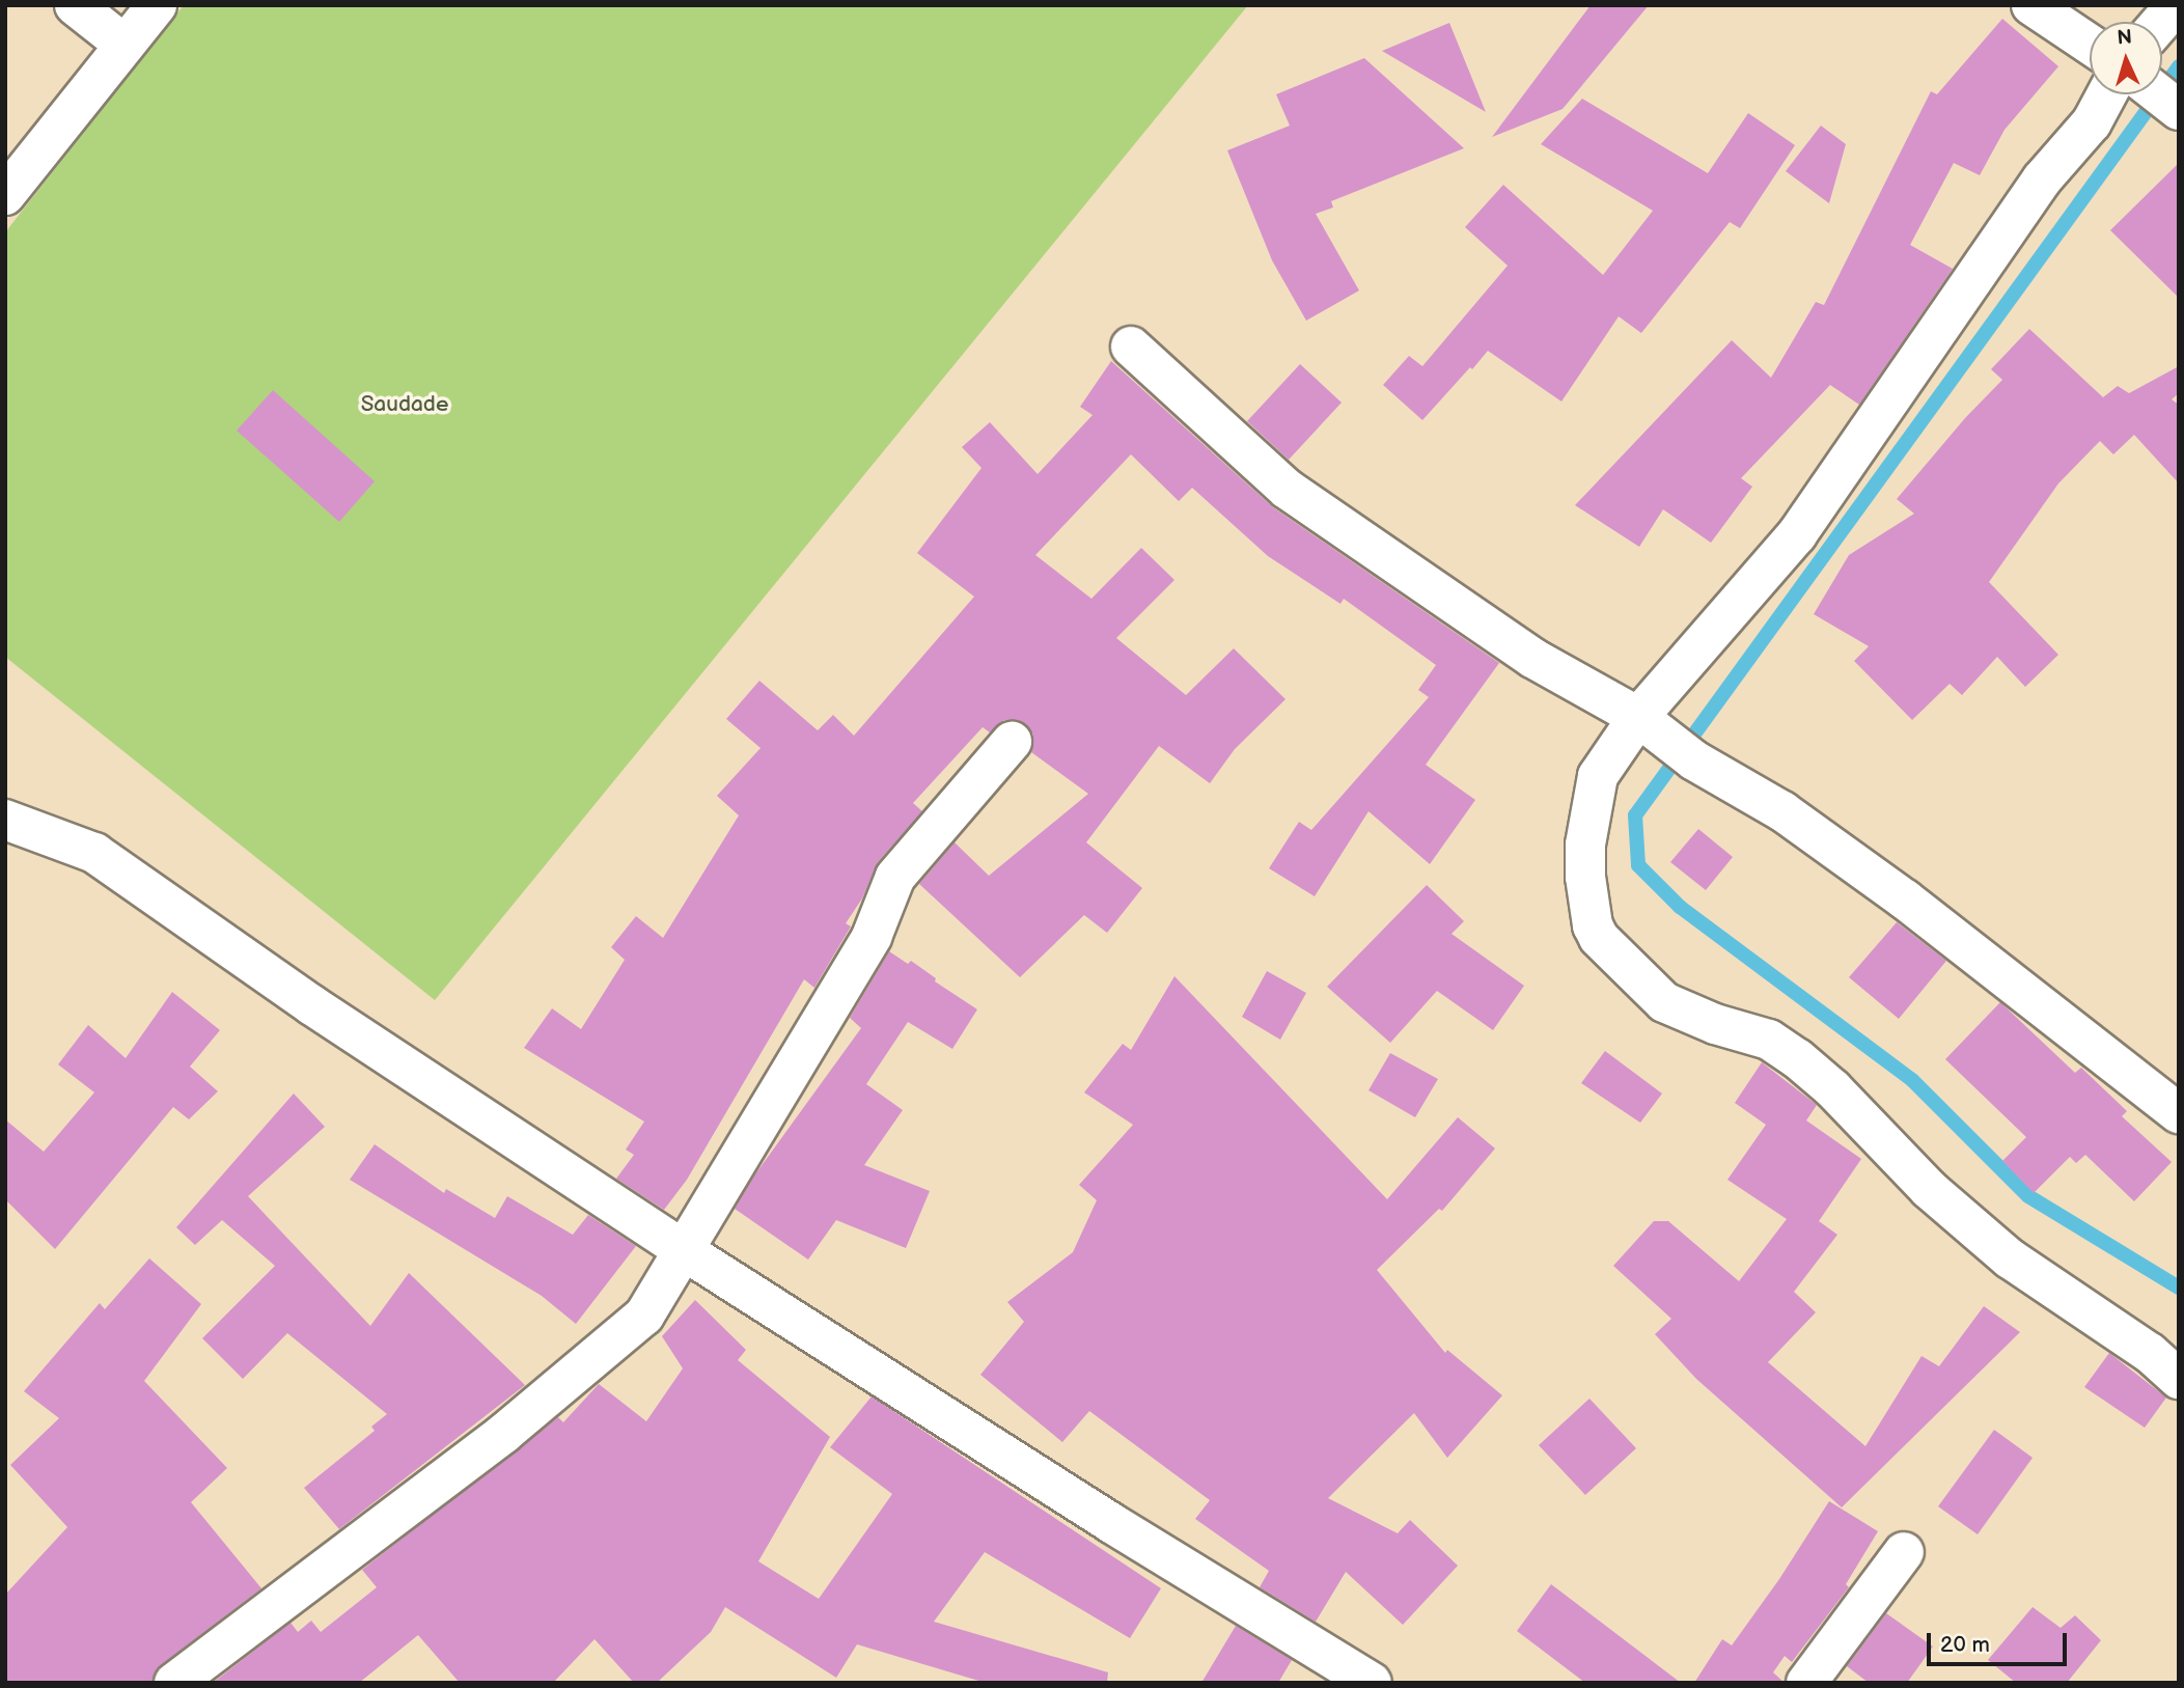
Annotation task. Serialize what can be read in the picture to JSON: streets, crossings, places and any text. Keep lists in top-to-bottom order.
{
  "parks": ["Saudade"],
  "scale_bar": "20 m",
  "north": "top"
}
